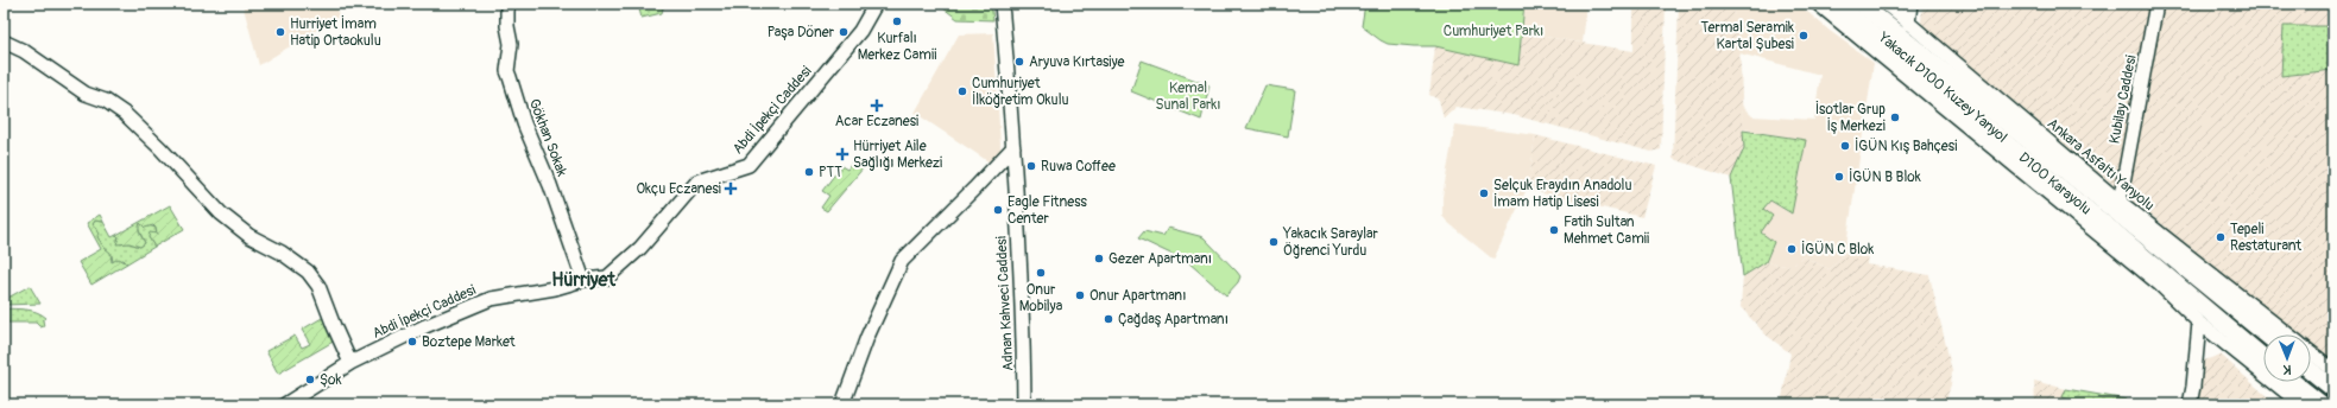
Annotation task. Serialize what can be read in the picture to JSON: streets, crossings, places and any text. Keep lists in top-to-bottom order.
{
  "streets": {
    "highway": ["D100 Karayolu"],
    "street": [
      "Yakacık D100 Kuzey Yanyol",
      "Kubilay Caddesi",
      "Abdi İpekçi Caddesi",
      "Gökhan Sokak",
      "Ankara Asfaltı Yanyolu",
      "Adnan Kahveci Caddesi"
    ]
  },
  "crossings": [
    ["Kubilay Caddesi", "Ankara Asfaltı Yanyolu"],
    ["Abdi İpekçi Caddesi", "Gökhan Sokak"]
  ],
  "districts": ["Hürriyet"],
  "parks": ["Cumhuriyet Parkı", "Kemal Sunal Parkı"],
  "places": {
    "other": [
      "Kurfalı Merkez Camii",
      "Hurriyet İmam Hatip Ortaokulu",
      "Paşa Döner",
      "Termal Seramik Kartal Şubesi",
      "Aryuva Kırtasiye",
      "Cumhuriyet İlköğretim Okulu",
      "İsotlar Grup İş Merkezi",
      "İGÜN Kış Bahçesi",
      "Ruwa Coffee",
      "PTT",
      "İGÜN B Blok",
      "Selçuk Eraydın Anadolu İmam Hatip Lisesi",
      "Eagle Fitness Center",
      "Fatih Sultan Mehmet Camii",
      "Tepeli Restaturant",
      "Yakacık Saraylar Öğrenci Yurdu",
      "İGÜN C Blok",
      "Gezer Apartmanı",
      "Onur Mobilya",
      "Onur Apartmanı",
      "Çağdaş Apartmanı",
      "Boztepe Market",
      "Şok"
    ],
    "health": ["Acar Eczanesi", "Hürriyet Aile Sağlığı Merkezi", "Okçu Eczanesi"]
  },
  "north": "bottom"
}
